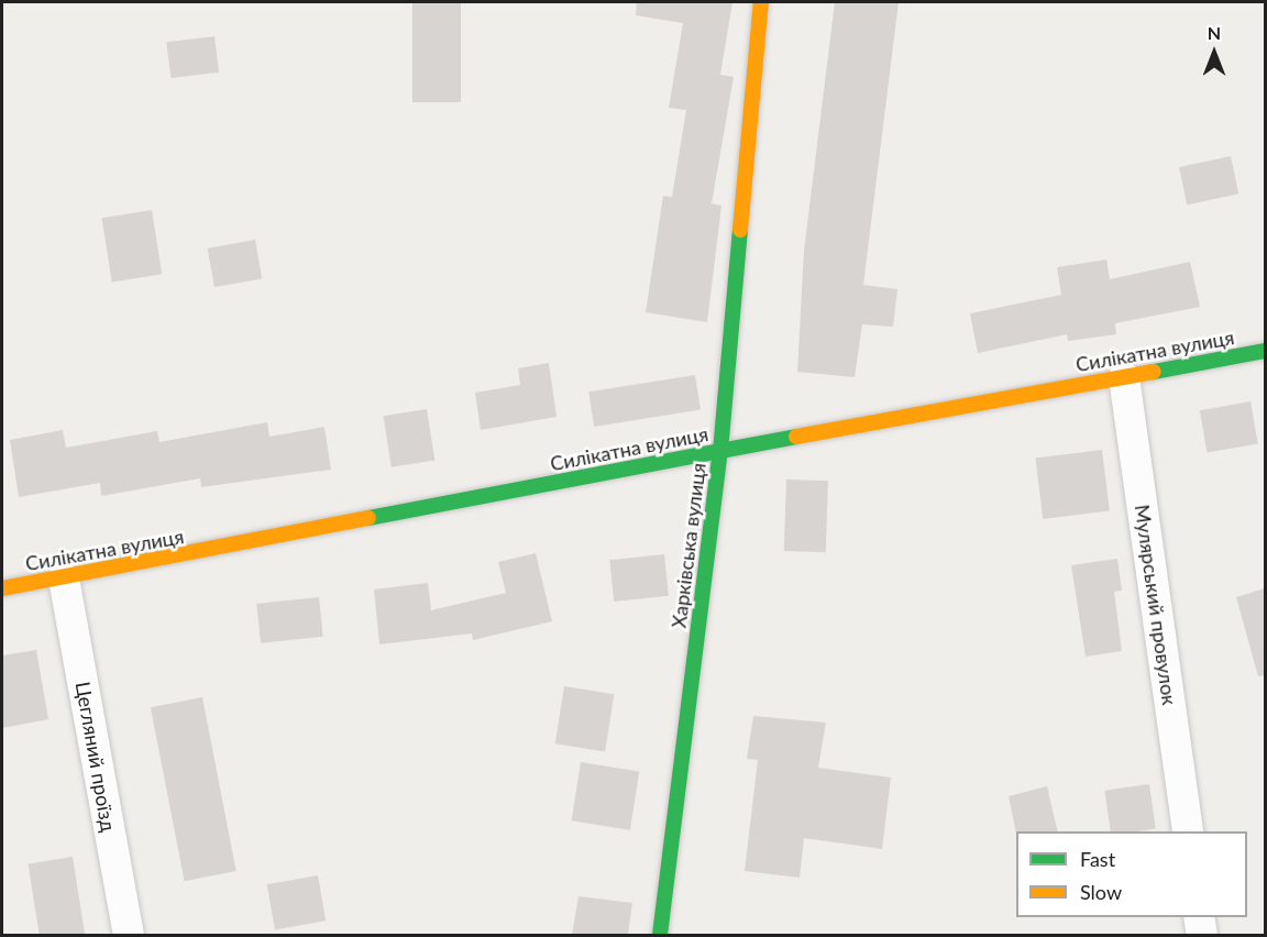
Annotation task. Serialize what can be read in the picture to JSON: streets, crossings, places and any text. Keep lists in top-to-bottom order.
{
  "streets": {
    "main road": ["Силікатна вулиця", "Харківська вулиця"],
    "street": ["Мулярський провулок", "Цегляний проїзд"]
  },
  "crossings": [
    ["Силікатна вулиця", "Харківська вулиця"],
    ["Силікатна вулиця", "Мулярський провулок"],
    ["Силікатна вулиця", "Цегляний проїзд"]
  ],
  "legend": ["Fast", "Slow"],
  "north": "top"
}
